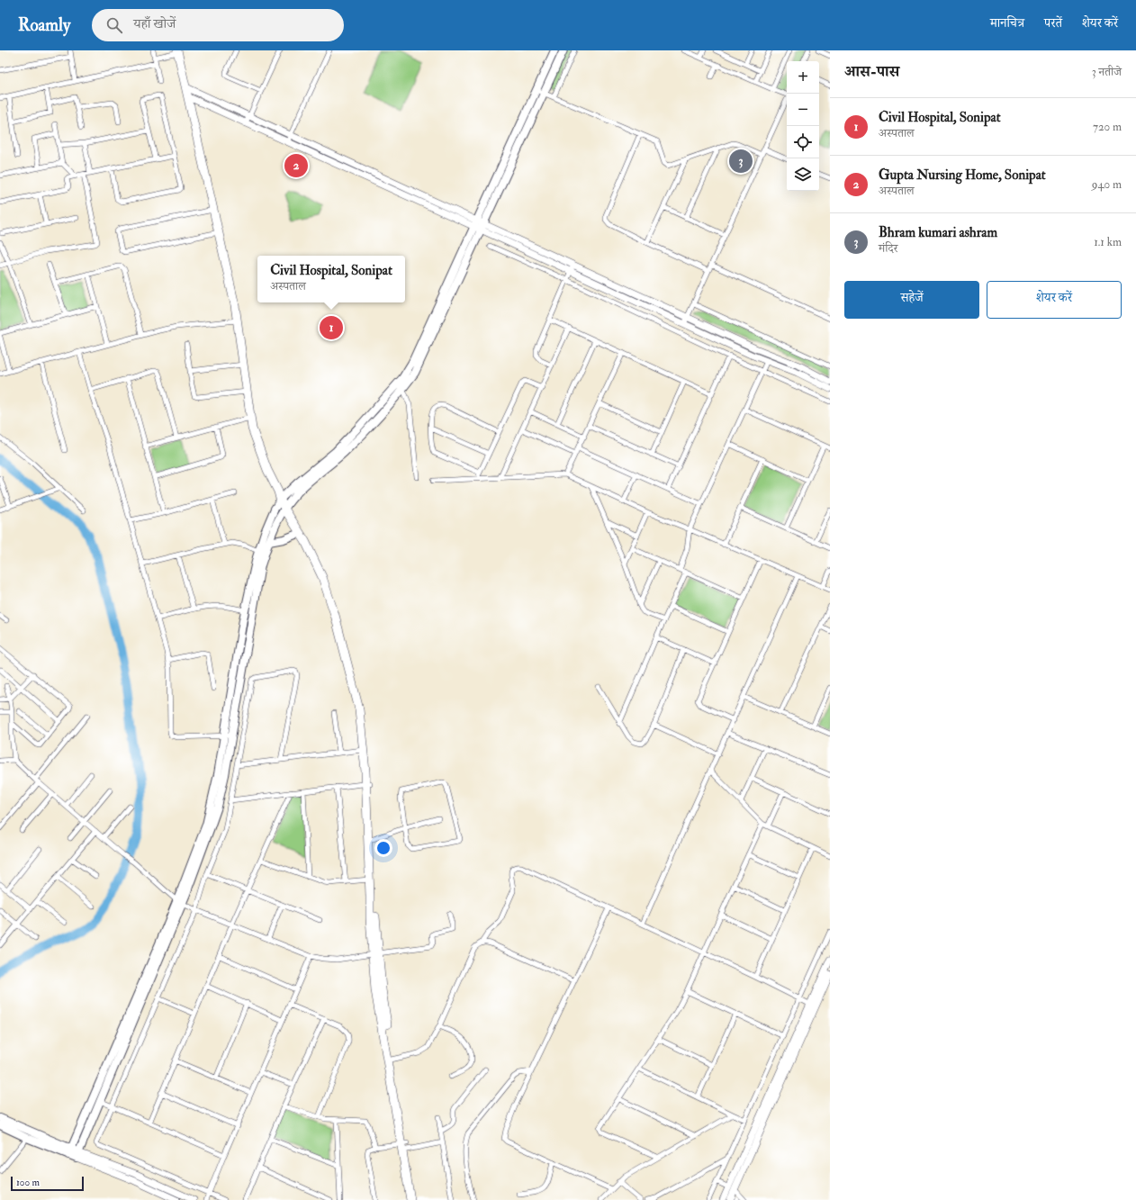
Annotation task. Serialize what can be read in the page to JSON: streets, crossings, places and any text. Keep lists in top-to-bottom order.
{
  "scale_bar": "100 m",
  "page": {
    "header": "Roamly",
    "search": "यहाँ खोजें",
    "nav": ["मानचित्र", "परतें", "शेयर करें"],
    "heading": ["आस-पास", "3 नतीजे"],
    "map_buttons": ["+", "−"],
    "list": [
      {
        "mark": "1",
        "name": "Civil Hospital, Sonipat",
        "note": "अस्पताल",
        "value": "720 m"
      },
      {
        "mark": "2",
        "name": "Gupta Nursing Home, Sonipat",
        "note": "अस्पताल",
        "value": "940 m"
      },
      {
        "mark": "3",
        "name": "Bhram kumari ashram",
        "note": "मंदिर",
        "value": "1.1 km"
      }
    ],
    "pins": ["3", "2", "1"],
    "popup": ["Civil Hospital, Sonipat", "अस्पताल"],
    "buttons": ["सहेजें", "शेयर करें"],
    "scale": "100 m"
  }
}
